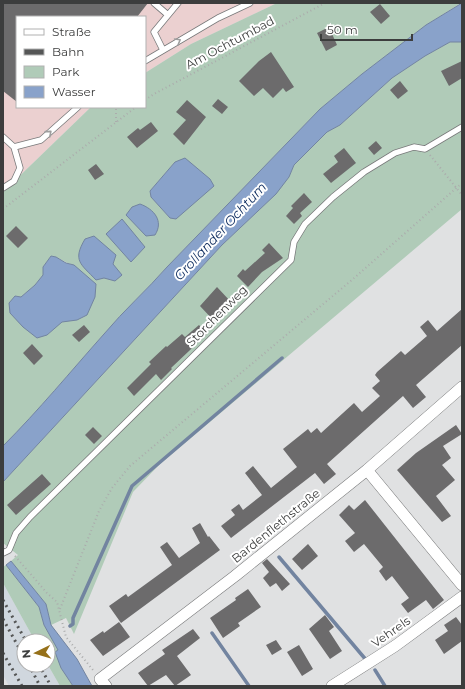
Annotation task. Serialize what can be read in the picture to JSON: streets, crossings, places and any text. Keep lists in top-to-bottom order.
{
  "streets": {
    "street": ["Bardenflethstraße", "Vehrels"],
    "lane": ["Storchenweg"],
    "path": ["Am Ochtumbad"]
  },
  "water": ["Grollander Ochtum"],
  "legend": [
    "Straße",
    "Bahn",
    "Park",
    "Wasser"
  ],
  "scale_bar": "50 m",
  "north": "left"
}
